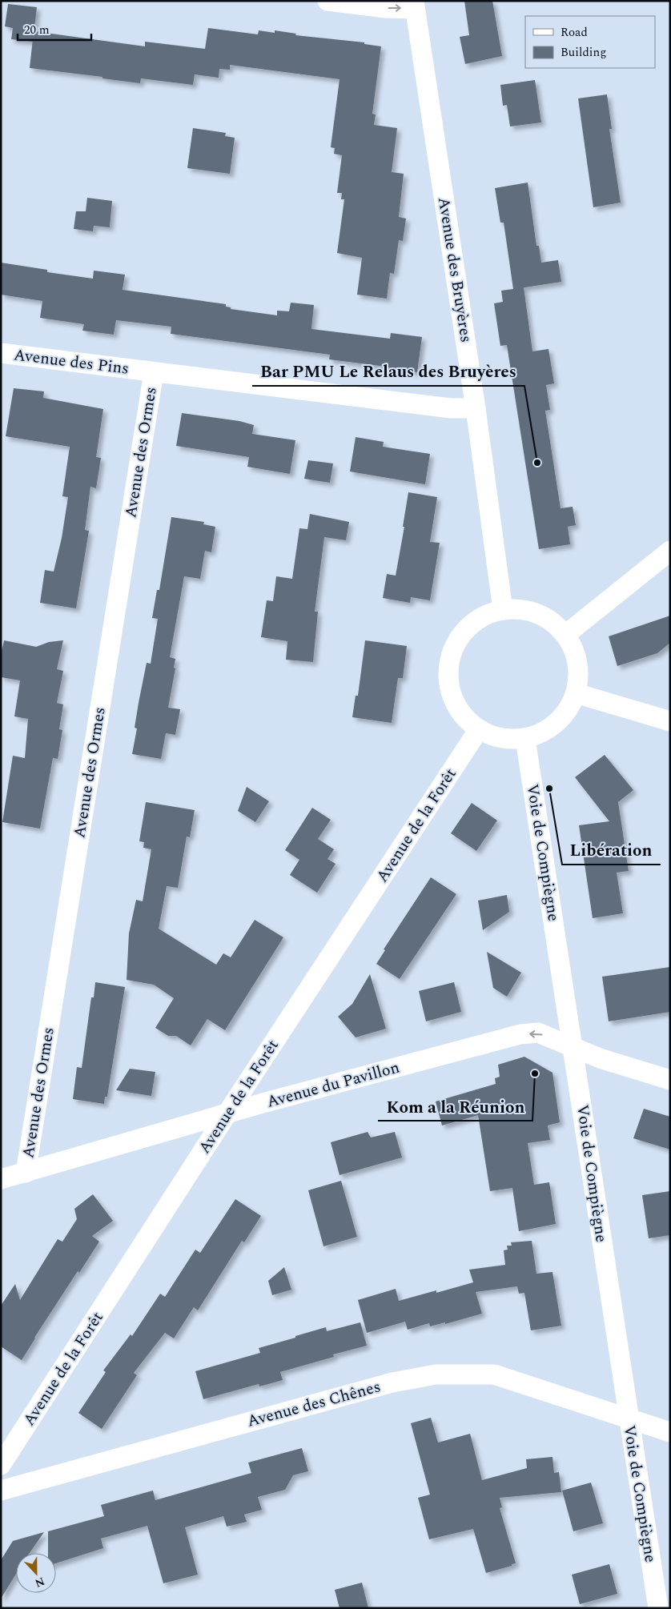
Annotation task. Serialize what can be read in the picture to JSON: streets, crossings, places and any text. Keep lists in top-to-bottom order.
{
  "streets": {
    "street": [
      "Avenue des Bruyères",
      "Avenue des Pins",
      "Avenue des Ormes",
      "Avenue de la Forêt",
      "Voie de Compiègne",
      "Avenue du Pavillon",
      "Avenue des Chênes"
    ]
  },
  "crossings": [
    ["Avenue des Bruyères", "Avenue des Pins"],
    ["Avenue des Bruyères", "Avenue de la Forêt"],
    ["Avenue des Bruyères", "Voie de Compiègne"],
    ["Avenue des Pins", "Avenue des Ormes"],
    ["Avenue des Ormes", "Avenue du Pavillon"],
    ["Avenue de la Forêt", "Voie de Compiègne"],
    ["Avenue de la Forêt", "Avenue du Pavillon"],
    ["Voie de Compiègne", "Avenue du Pavillon"],
    ["Voie de Compiègne", "Avenue des Chênes"]
  ],
  "one_way": ["Avenue du Pavillon"],
  "places": ["Bar PMU Le Relaus des Bruyères", "Libération", "Kom a la Réunion"],
  "legend": ["Road", "Building"],
  "scale_bar": "20 m",
  "north": "bottom"
}
